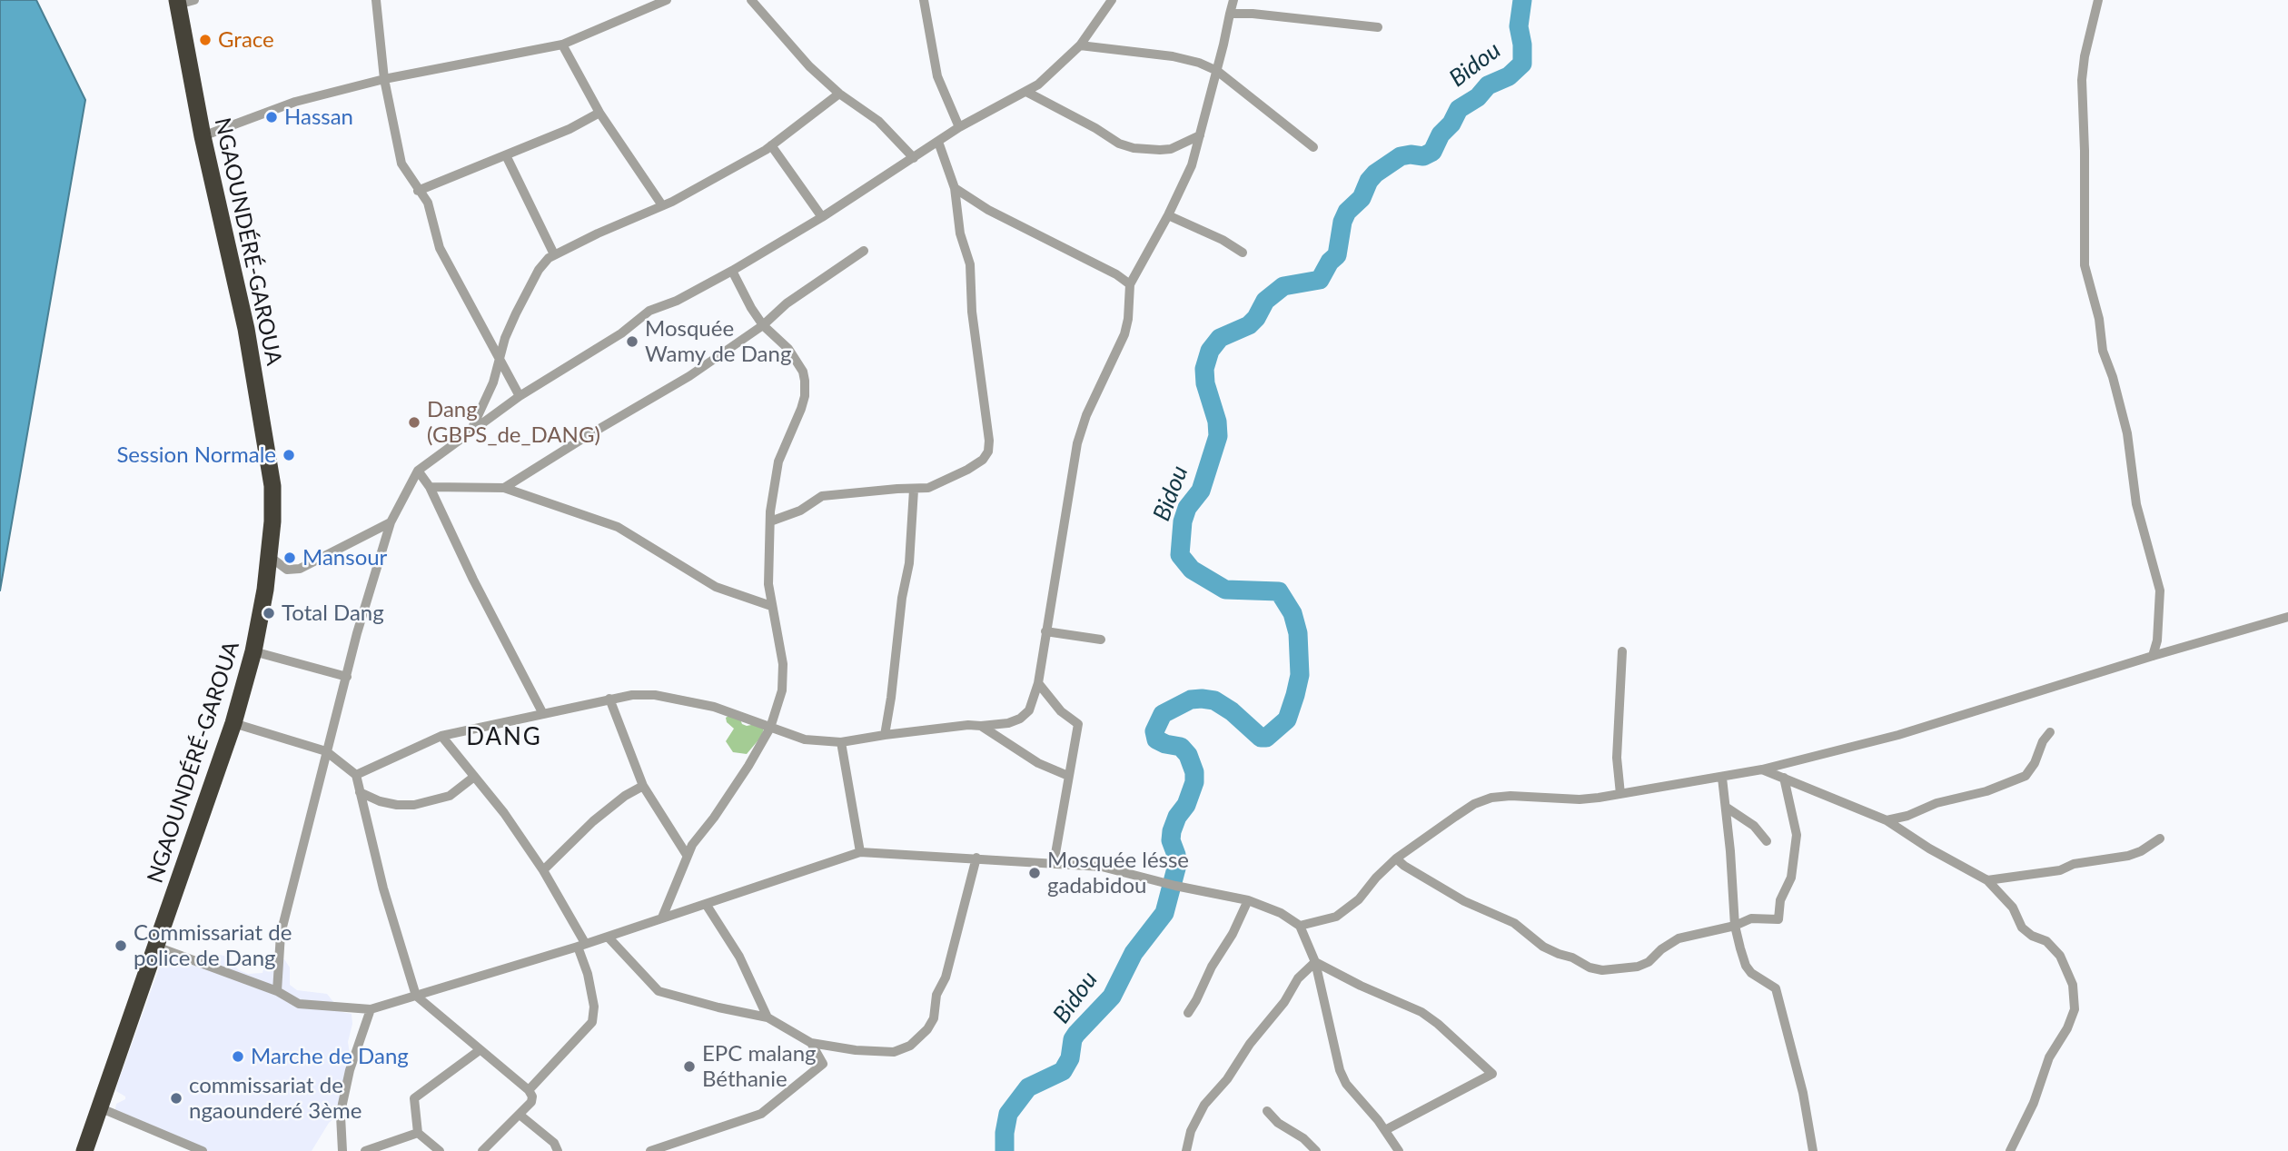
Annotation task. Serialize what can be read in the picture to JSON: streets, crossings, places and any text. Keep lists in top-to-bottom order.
{
  "streets": {
    "highway": ["NGAOUNDÉRÉ-GAROUA"]
  },
  "districts": ["DANG"],
  "water": ["Bidou"],
  "places": [
    "Grace",
    "Hassan",
    "Mosquée Wamy de Dang",
    "Dang (GBPS_de_DANG)",
    "Session Normale",
    "Mansour",
    "Total Dang",
    "Mosquée lésse gadabidou",
    "Commissariat de police de Dang",
    "Marche de Dang",
    "EPC malang Béthanie",
    "commissariat de ngaounderé 3ème"
  ]
}
